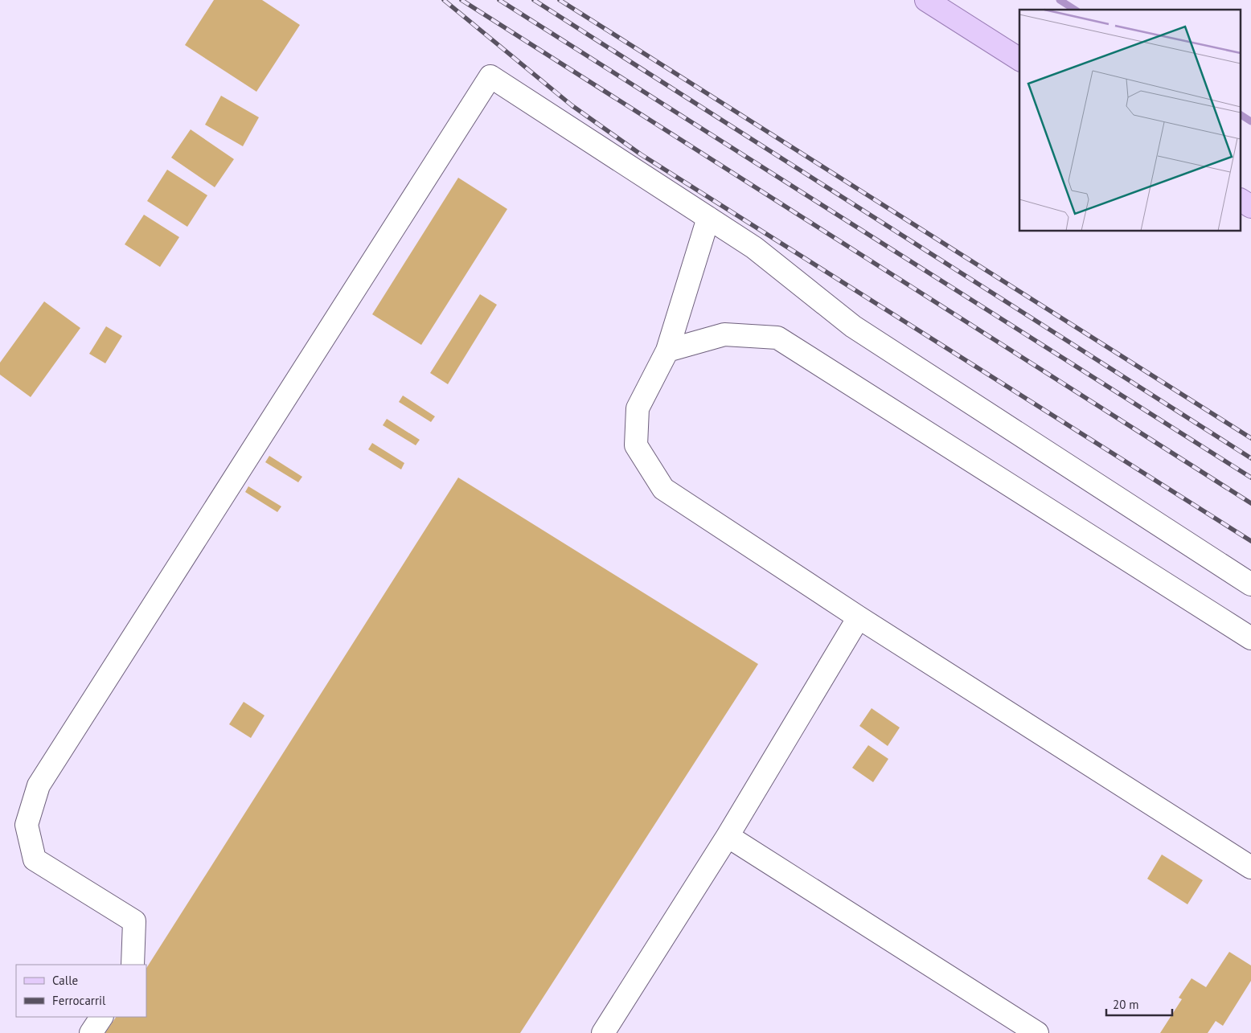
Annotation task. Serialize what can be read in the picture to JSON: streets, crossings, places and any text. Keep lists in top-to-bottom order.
{
  "legend": ["Calle", "Ferrocarril"],
  "scale_bar": "20 m"
}
